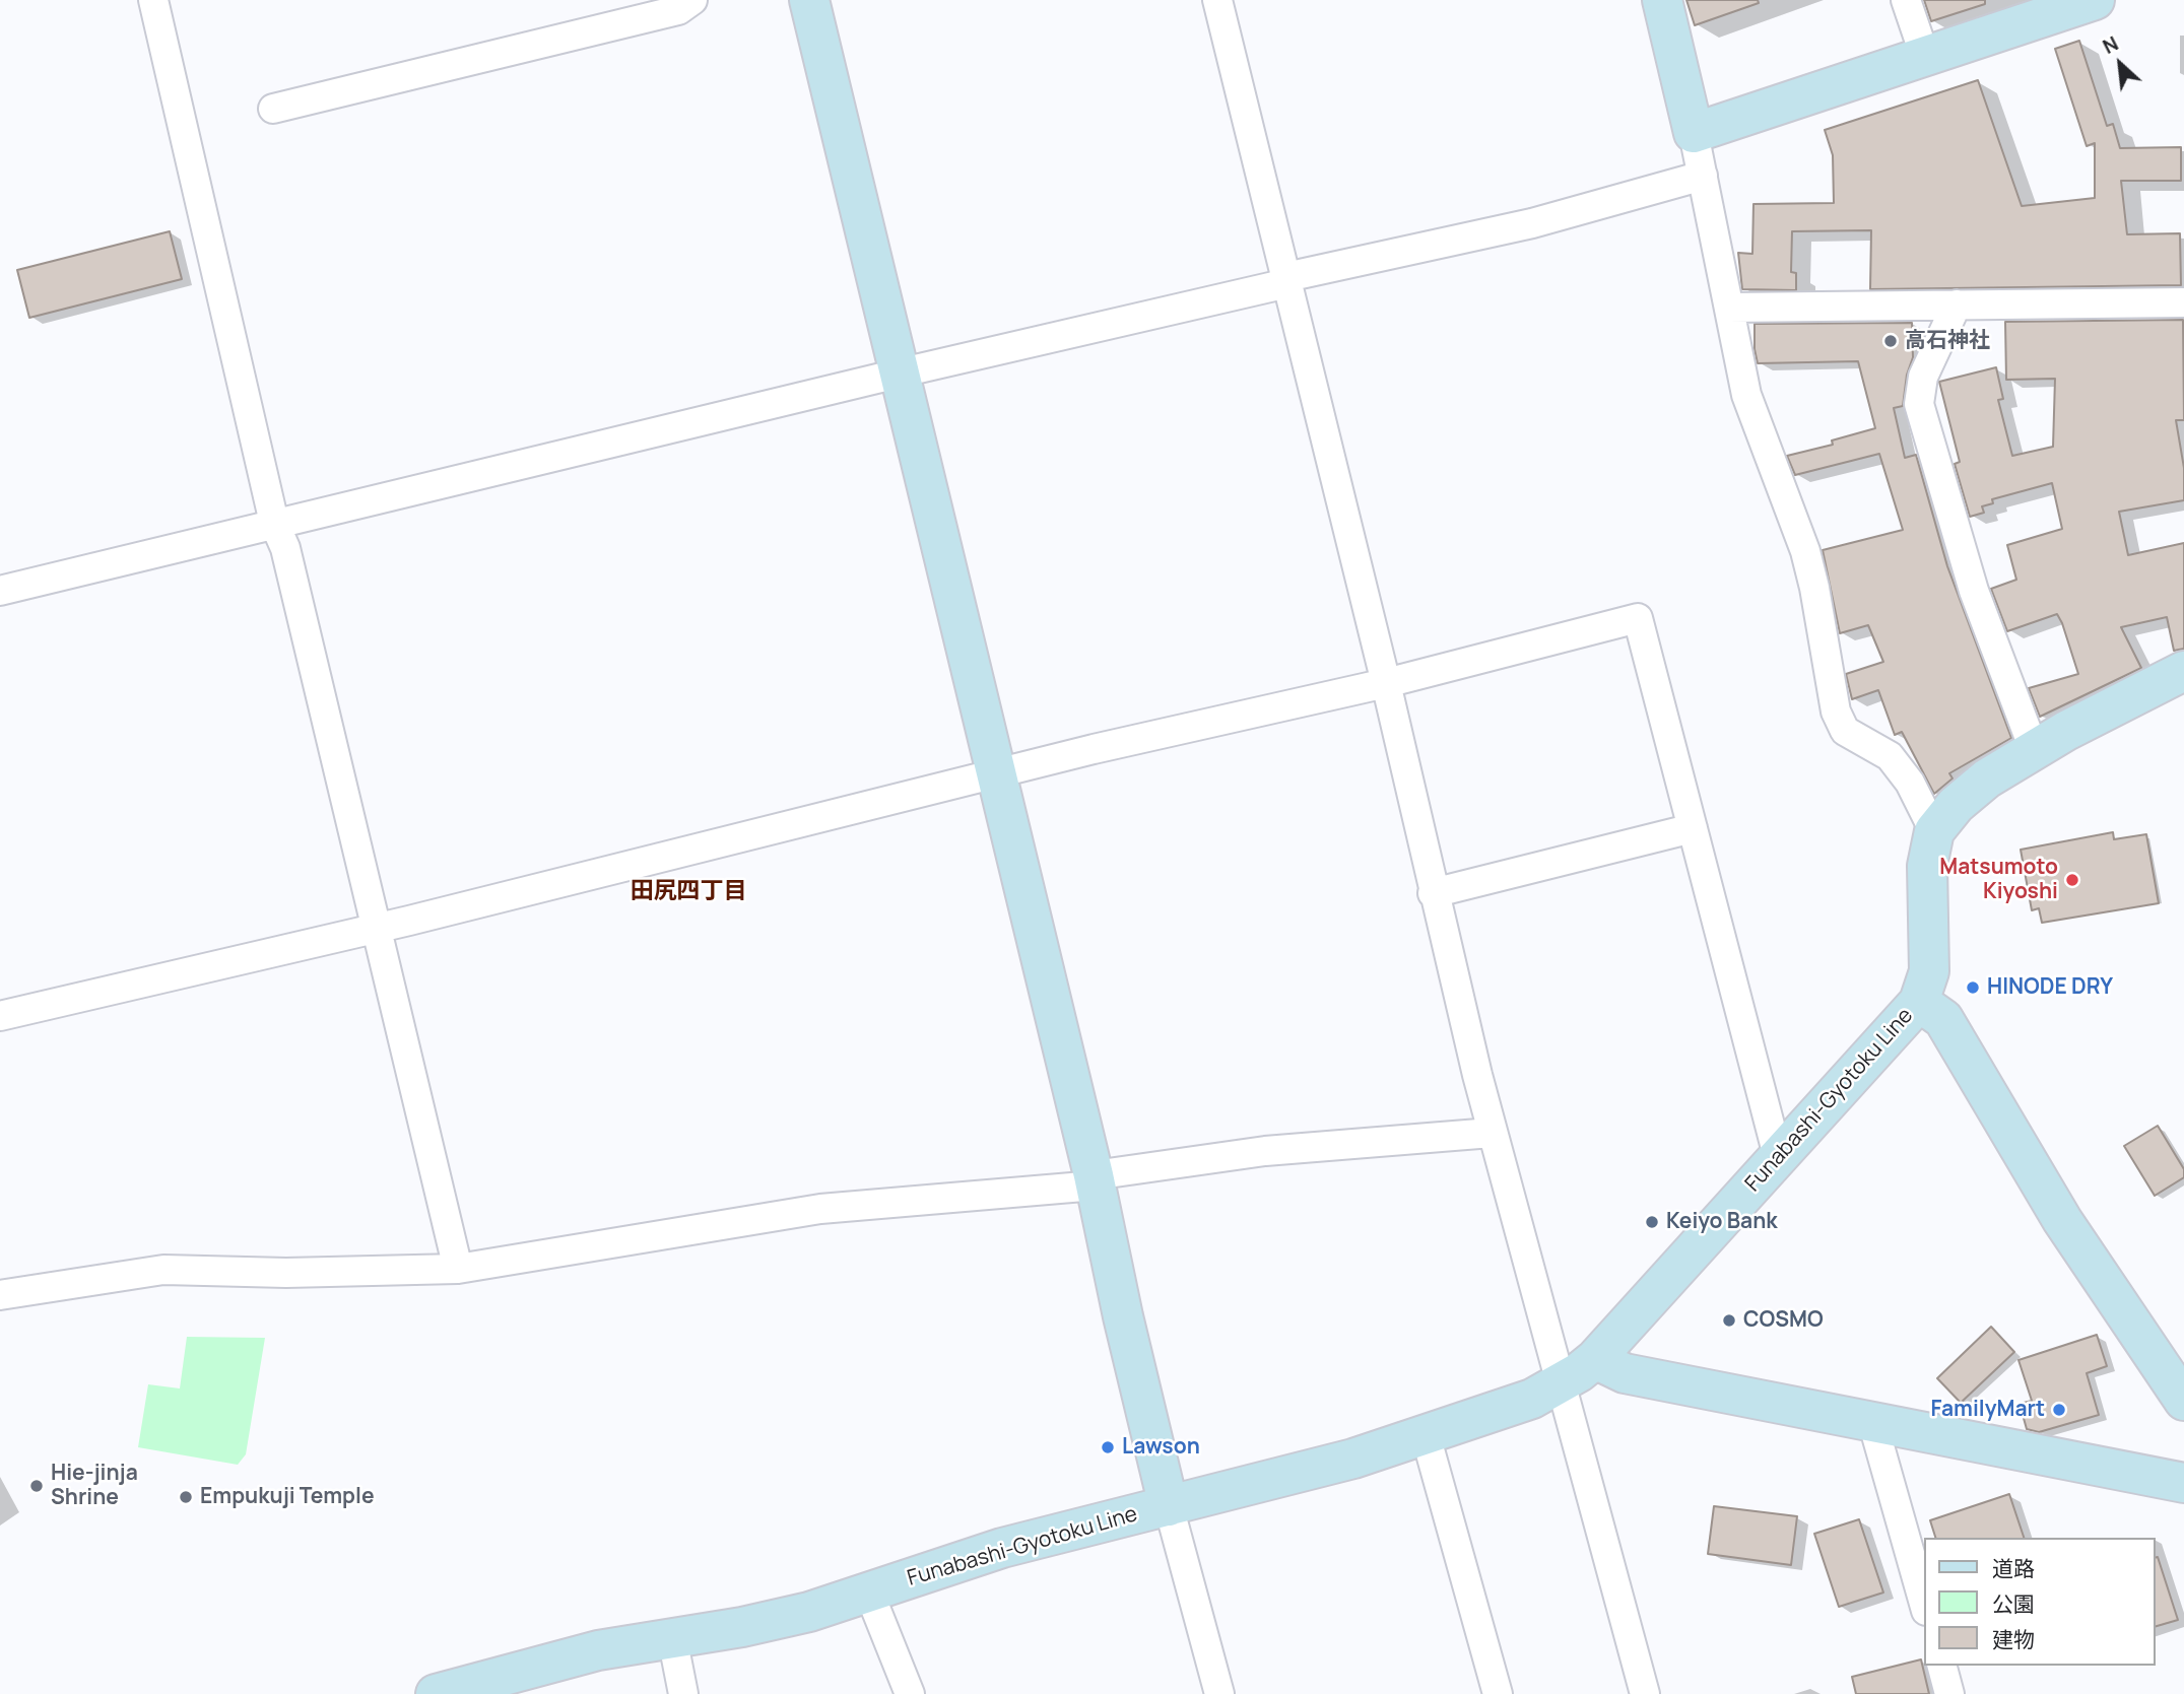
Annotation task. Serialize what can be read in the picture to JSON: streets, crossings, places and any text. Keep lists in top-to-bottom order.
{
  "streets": {
    "main road": ["Funabashi-Gyotoku Line"]
  },
  "districts": ["田尻四丁目"],
  "places": [
    "高石神社",
    "Matsumoto Kiyoshi",
    "HINODE DRY",
    "Keiyo Bank",
    "COSMO",
    "FamilyMart",
    "Lawson",
    "Hie-jinja Shrine",
    "Empukuji Temple"
  ],
  "legend": ["道路", "公園", "建物"],
  "north": "top left"
}
